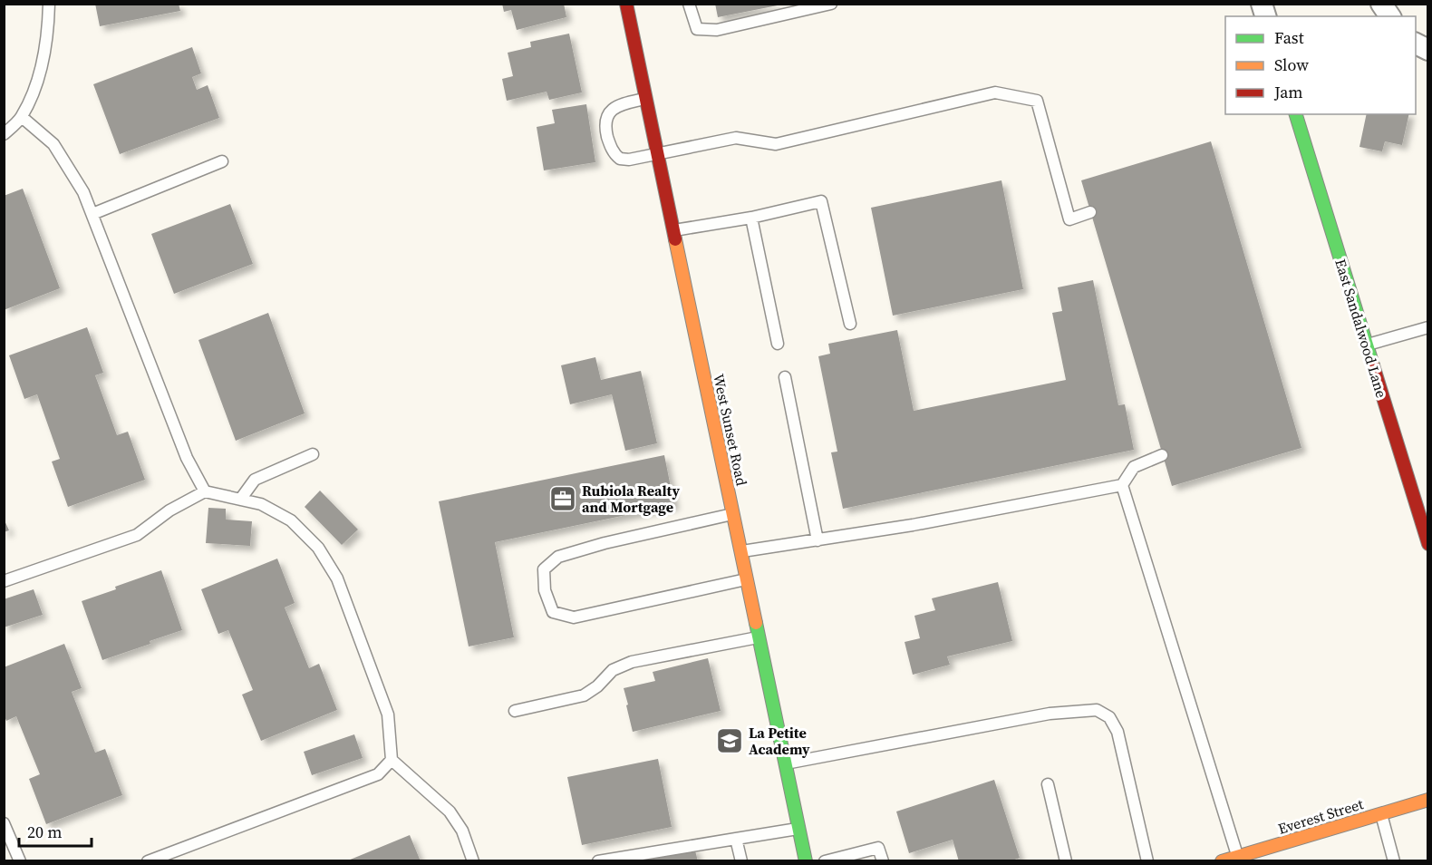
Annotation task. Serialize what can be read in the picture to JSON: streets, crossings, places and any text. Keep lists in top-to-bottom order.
{
  "streets": {
    "main road": ["East Sandalwood Lane", "West Sunset Road", "Everest Street"]
  },
  "places": {
    "office": ["Rubiola Realty and Mortgage"],
    "school or university": ["La Petite Academy"]
  },
  "legend": ["Fast", "Slow", "Jam"],
  "scale_bar": "20 m"
}
